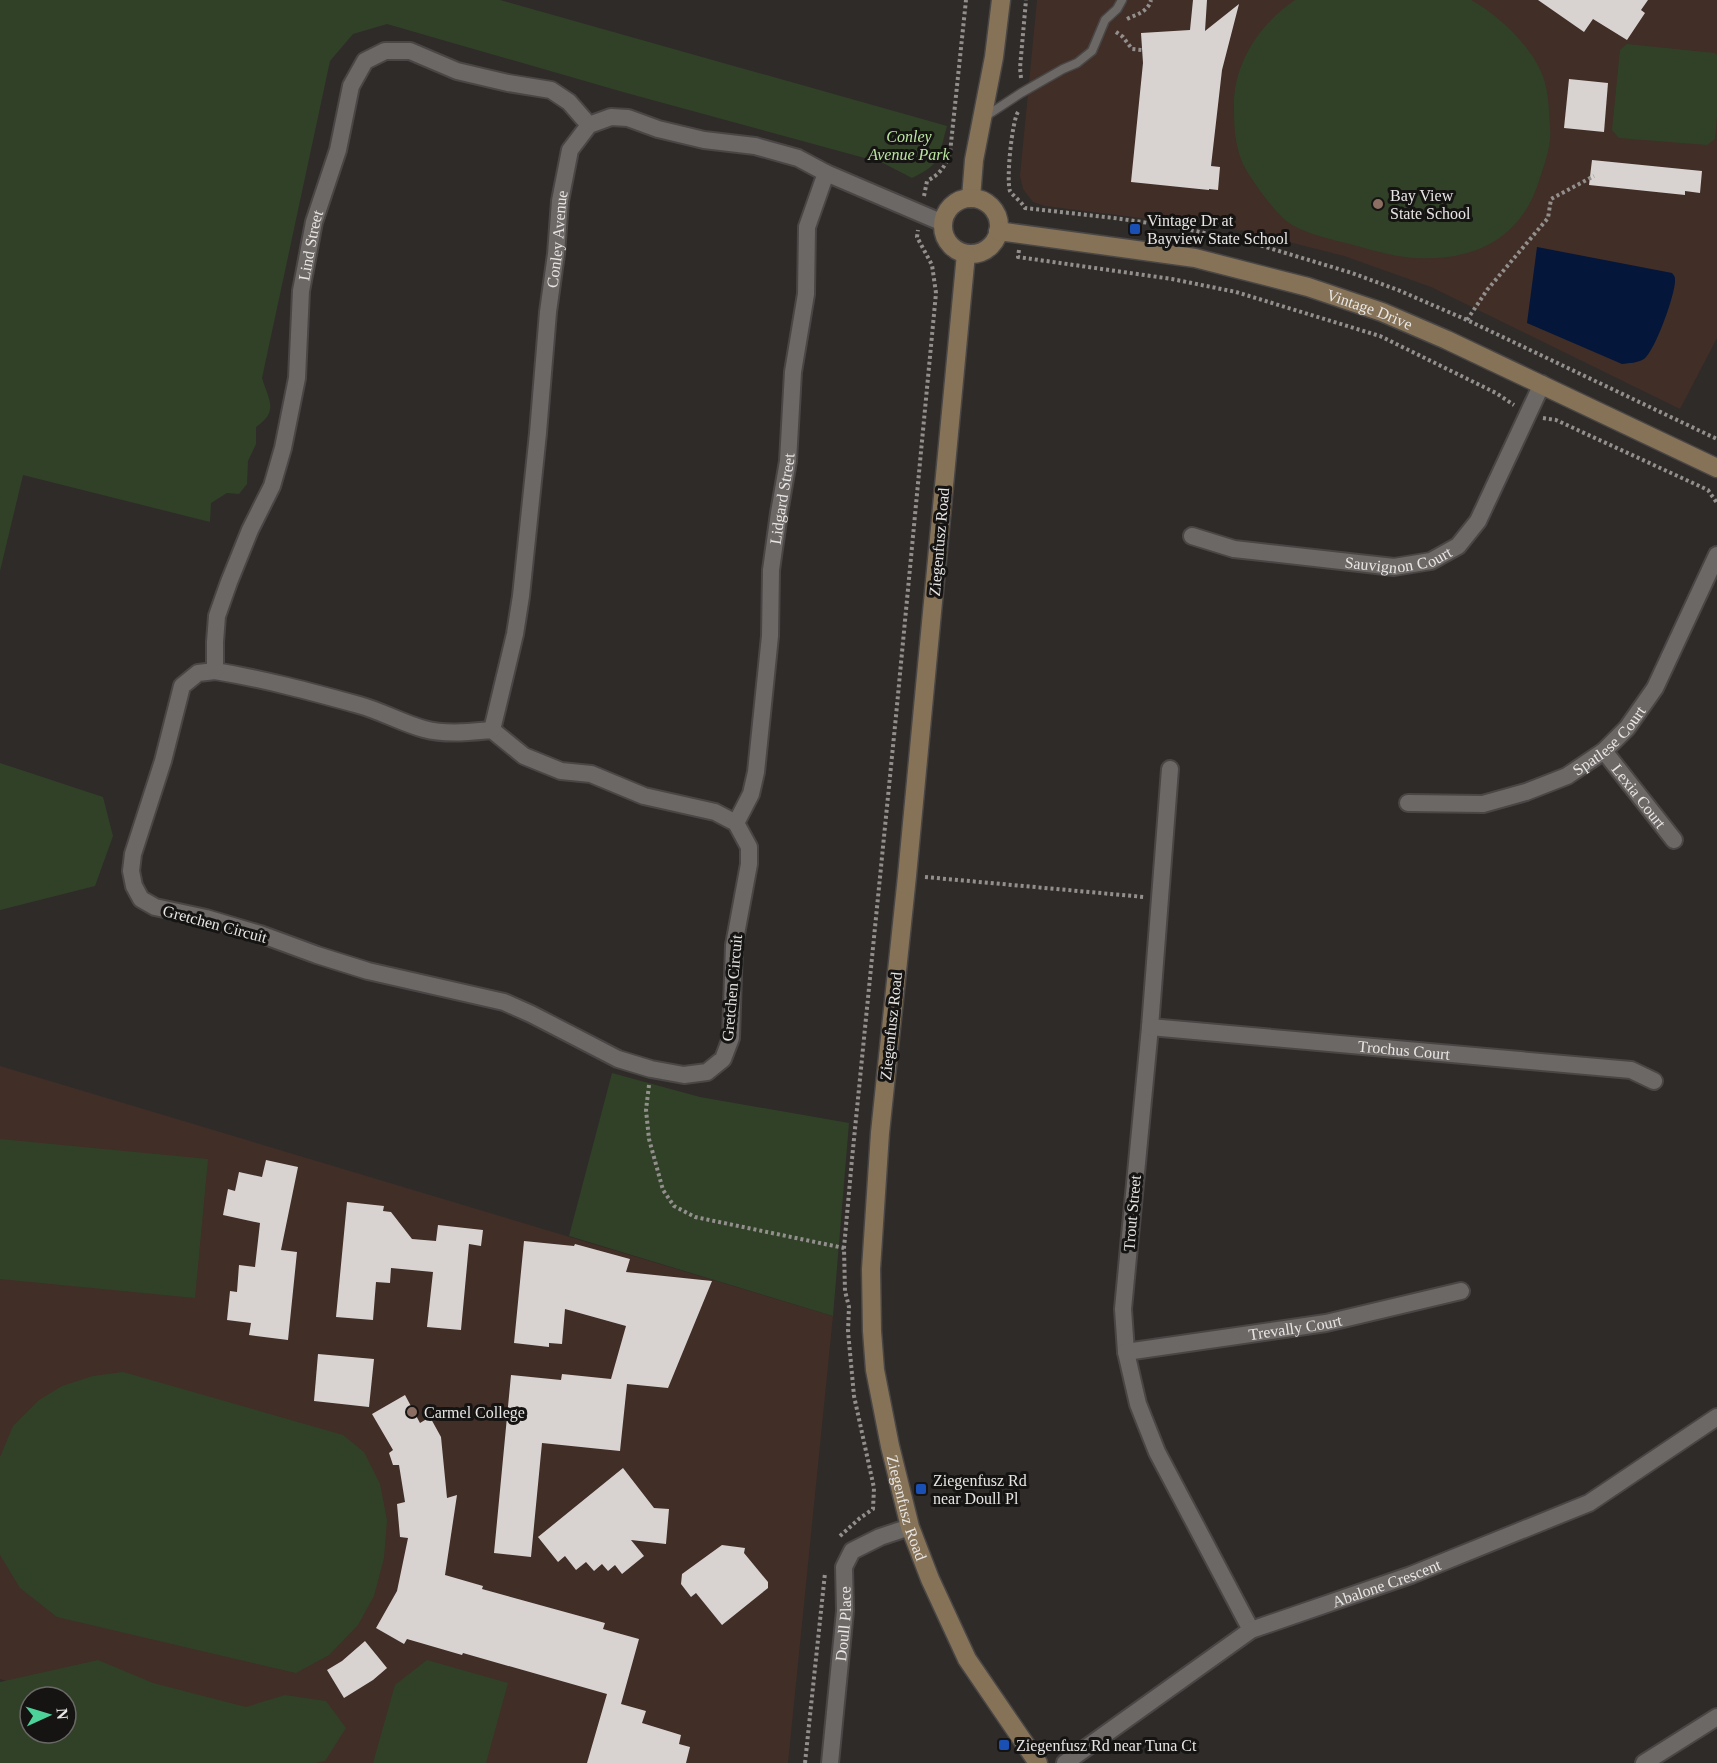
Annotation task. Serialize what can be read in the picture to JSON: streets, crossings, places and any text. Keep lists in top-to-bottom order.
{
  "streets": {
    "street": [
      "Conley Avenue",
      "Lind Street",
      "Vintage Drive",
      "Lidgard Street",
      "Ziegenfusz Road",
      "Sauvignon Court",
      "Spatlese Court",
      "Lexia Court",
      "Gretchen Circuit",
      "Trochus Court",
      "Trout Street",
      "Trevally Court",
      "Abalone Crescent",
      "Doull Place"
    ]
  },
  "crossings": [
    ["Conley Avenue", "Lind Street"],
    ["Lind Street", "Gretchen Circuit"],
    ["Vintage Drive", "Ziegenfusz Road"],
    ["Vintage Drive", "Sauvignon Court"],
    ["Lidgard Street", "Gretchen Circuit"],
    ["Ziegenfusz Road", "Doull Place"],
    ["Spatlese Court", "Lexia Court"],
    ["Trochus Court", "Trout Street"],
    ["Trout Street", "Trevally Court"],
    ["Trout Street", "Abalone Crescent"]
  ],
  "parks": ["Conley Avenue Park"],
  "places": {
    "other": ["Bay View State School", "Carmel College"],
    "transit": ["Vintage Dr at Bayview State School", "Ziegenfusz Rd near Doull Pl", "Ziegenfusz Rd near Tuna Ct"]
  },
  "north": "right"
}
